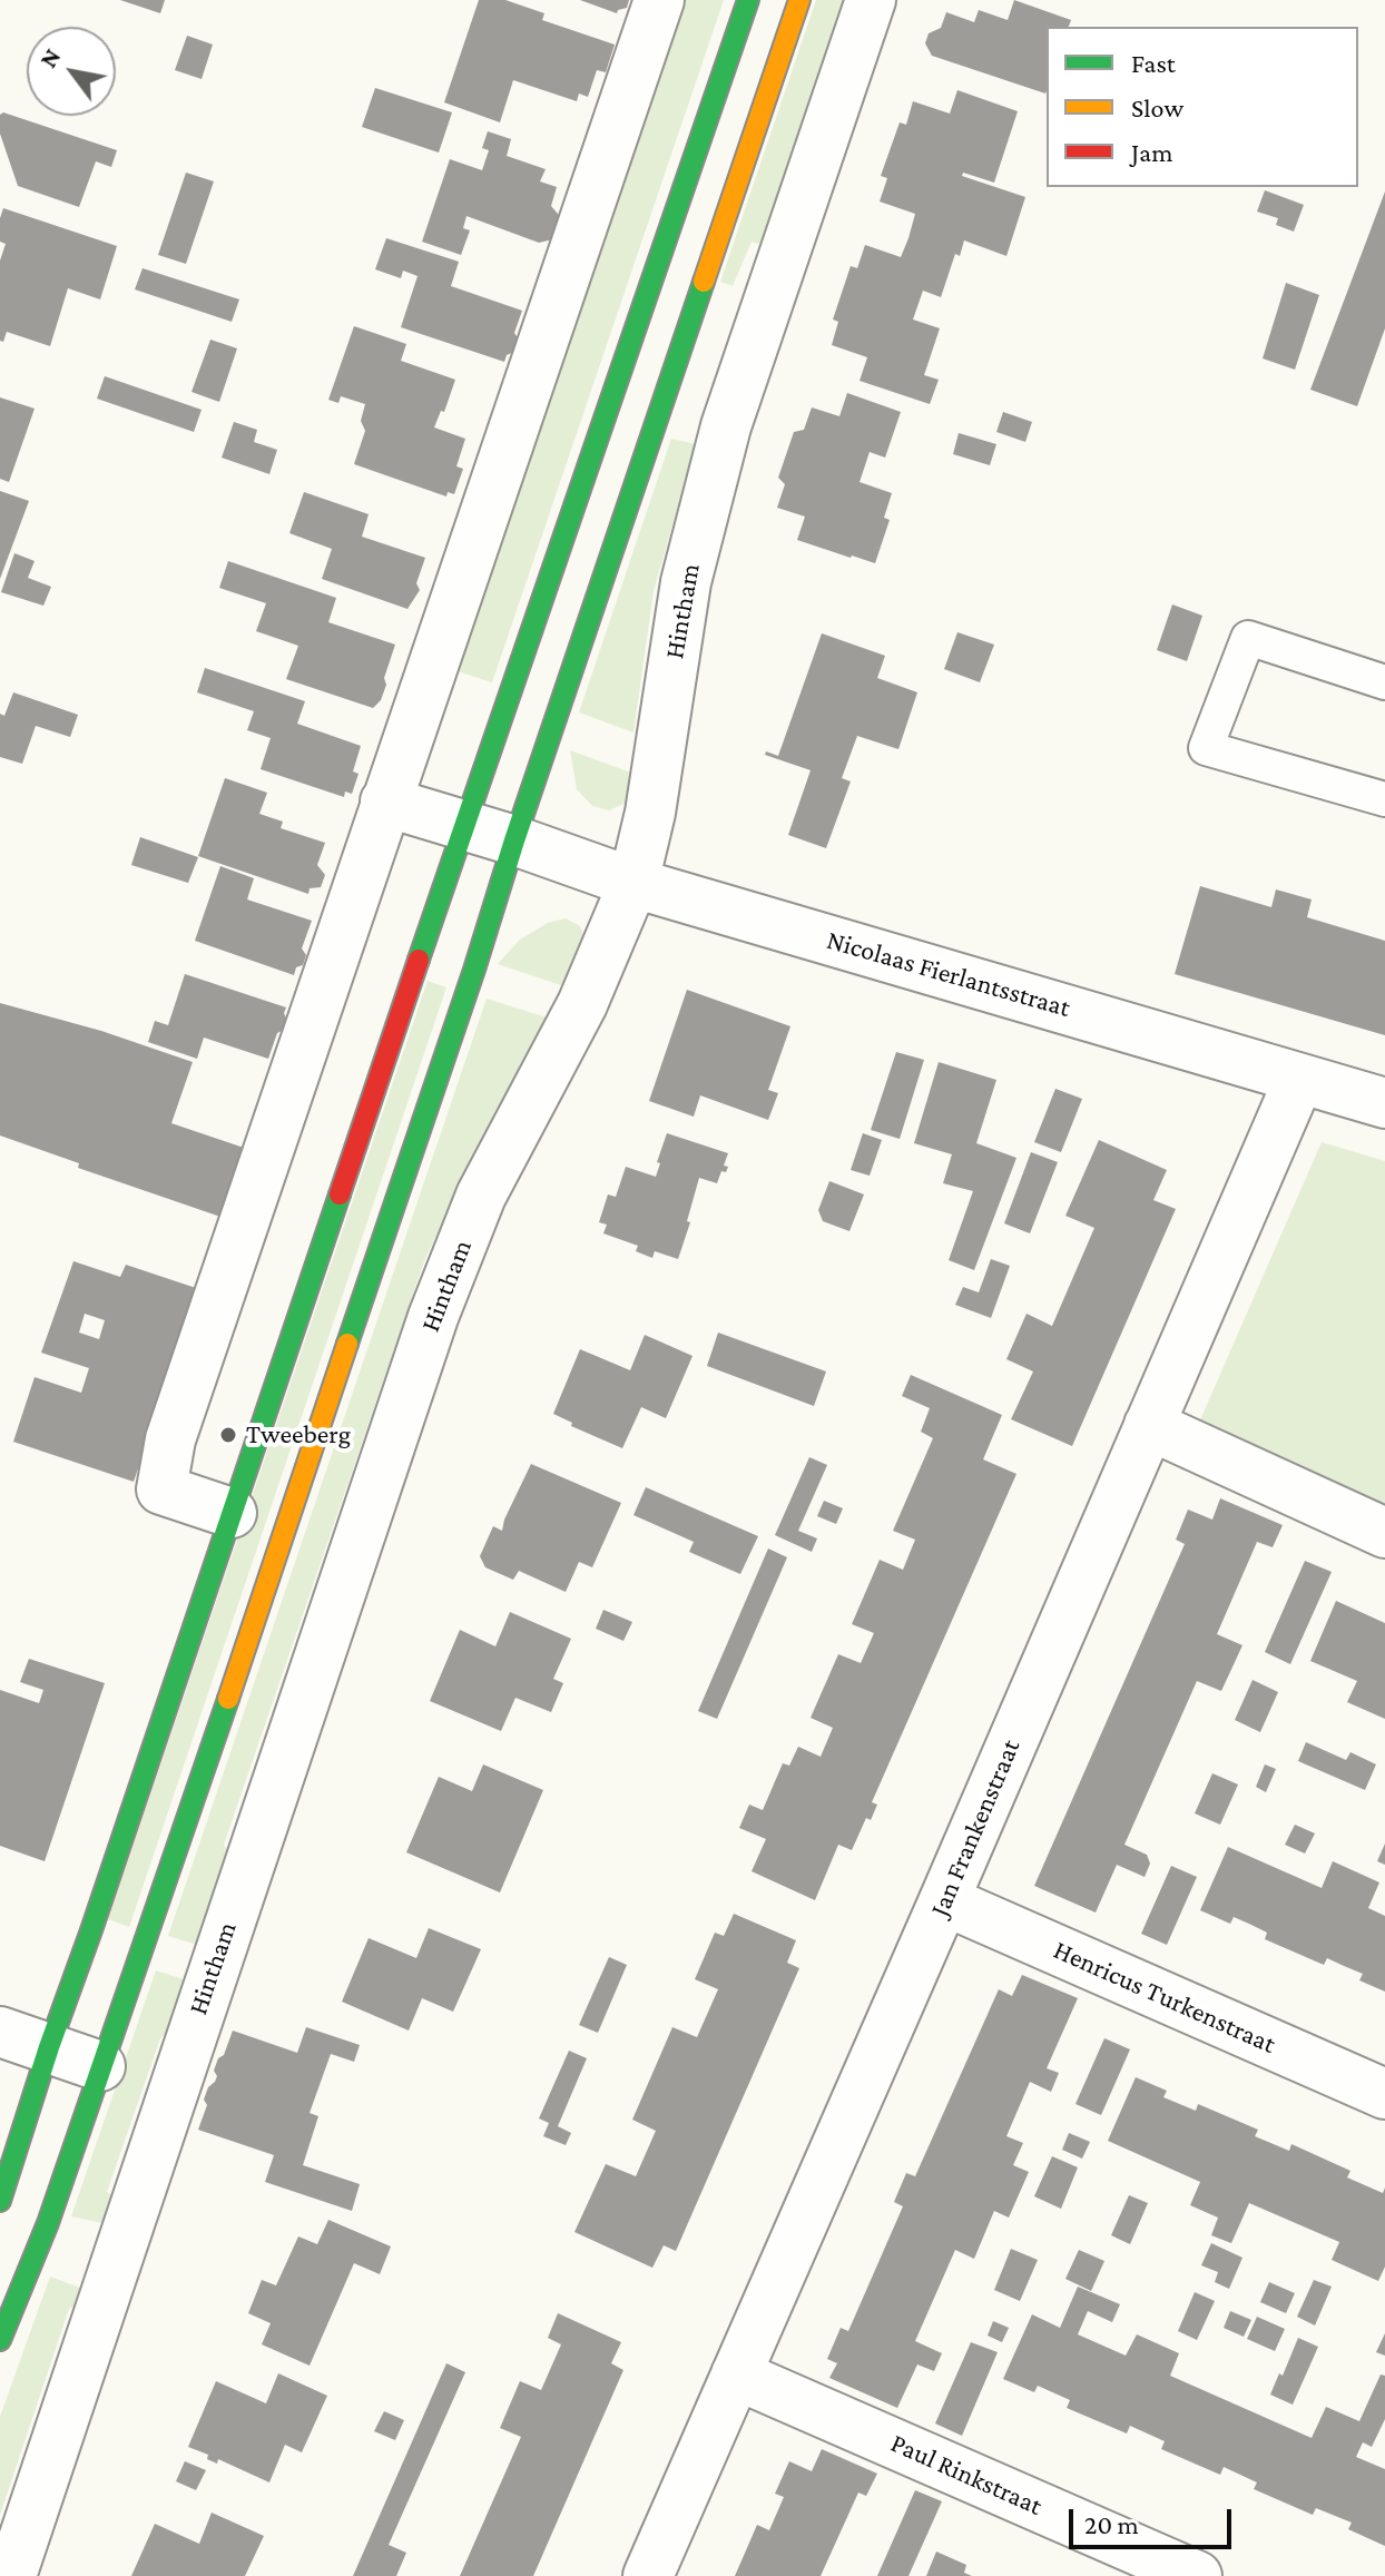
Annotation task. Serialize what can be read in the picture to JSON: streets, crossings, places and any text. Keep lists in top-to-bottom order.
{
  "streets": {
    "street": [
      "Hintham",
      "Nicolaas Fierlantsstraat",
      "Jan Frankenstraat",
      "Henricus Turkenstraat",
      "Paul Rinkstraat"
    ]
  },
  "crossings": [
    ["Hintham", "Nicolaas Fierlantsstraat"],
    ["Nicolaas Fierlantsstraat", "Jan Frankenstraat"],
    ["Jan Frankenstraat", "Henricus Turkenstraat"],
    ["Jan Frankenstraat", "Paul Rinkstraat"]
  ],
  "places": ["Tweeberg"],
  "legend": ["Fast", "Slow", "Jam"],
  "scale_bar": "20 m",
  "north": "top left"
}
